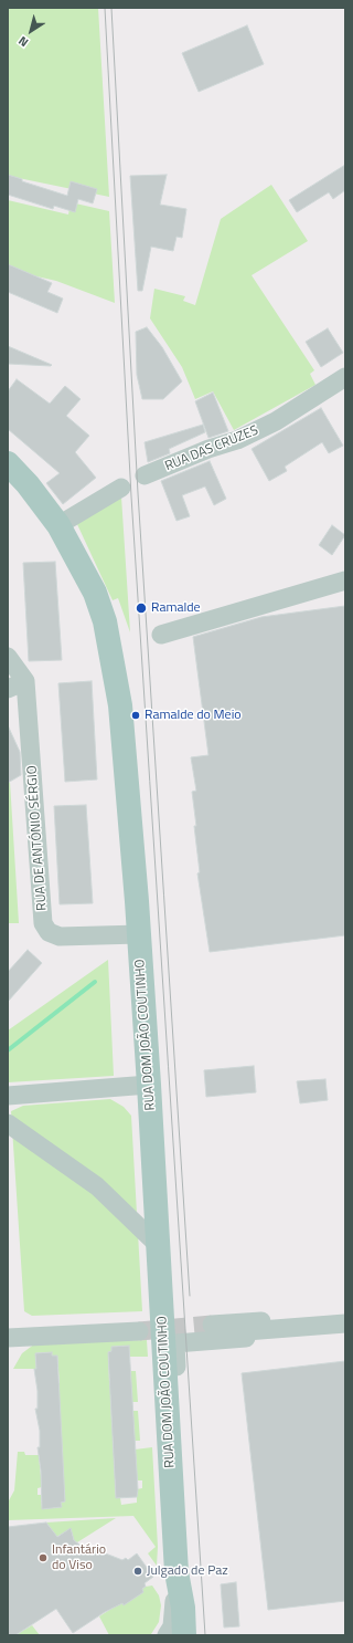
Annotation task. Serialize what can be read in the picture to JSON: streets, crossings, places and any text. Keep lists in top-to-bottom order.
{
  "streets": {
    "main road": ["RUA DOM JOÃO COUTINHO"],
    "street": ["RUA DAS CRUZES", "RUA DE ANTÓNIO SÉRGIO"]
  },
  "crossings": [
    ["RUA DE ANTÓNIO SÉRGIO", "RUA DOM JOÃO COUTINHO"]
  ],
  "places": [
    "Ramalde",
    "Ramalde do Meio",
    "Infantário do Viso",
    "Julgado de Paz"
  ],
  "north": "bottom left"
}
